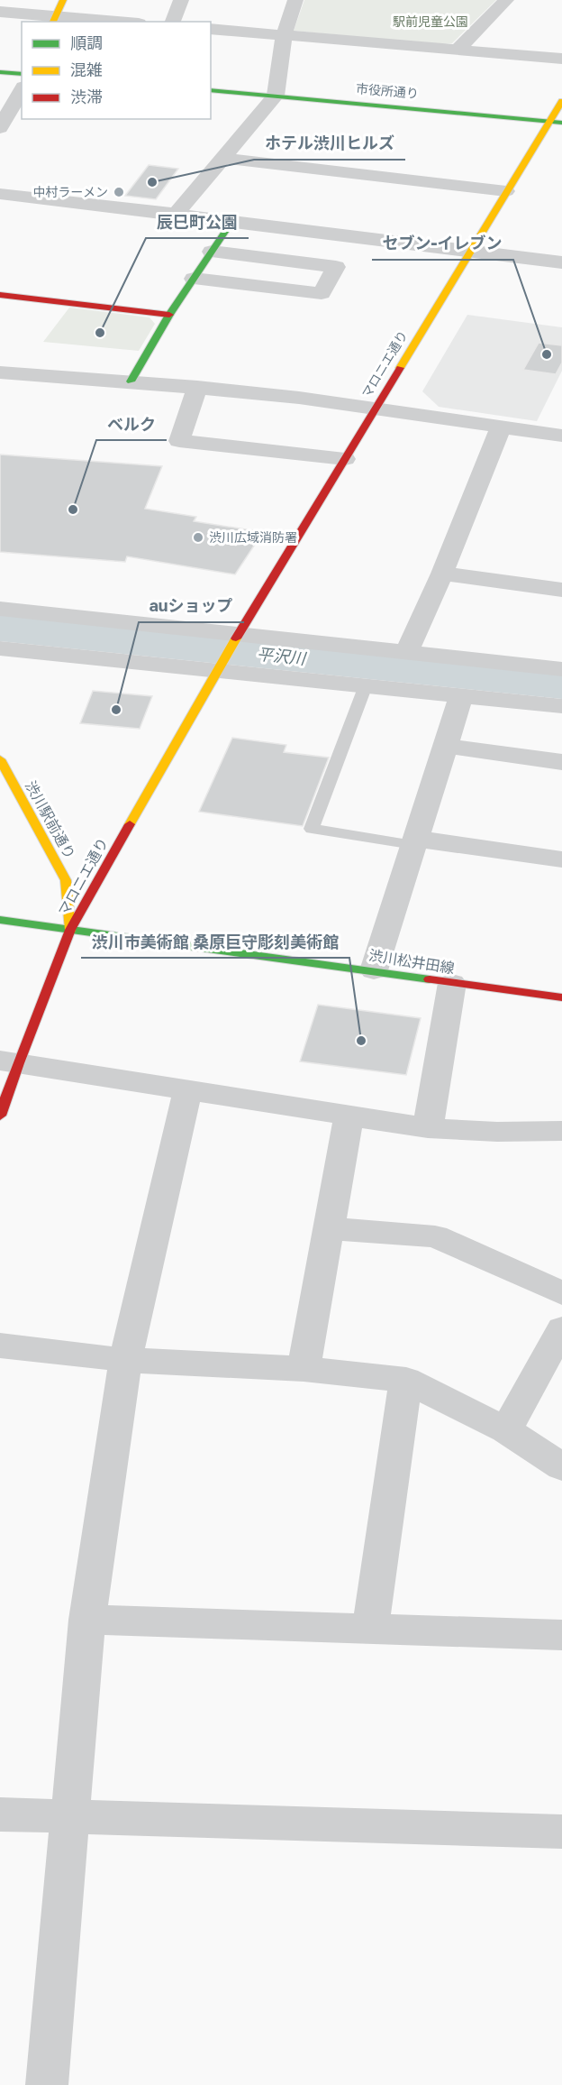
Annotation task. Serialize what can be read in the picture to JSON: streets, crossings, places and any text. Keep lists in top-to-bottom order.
{
  "streets": {
    "street": [
      "市役所通り",
      "マロニエ通り",
      "渋川駅前通り",
      "渋川松井田線"
    ]
  },
  "crossings": [
    ["市役所通り", "マロニエ通り"],
    ["マロニエ通り", "渋川駅前通り"],
    ["マロニエ通り", "渋川松井田線"],
    ["渋川駅前通り", "渋川松井田線"]
  ],
  "water": ["平沢川"],
  "parks": ["駅前児童公園"],
  "places": [
    "ホテル渋川ヒルズ",
    "中村ラーメン",
    "辰巳町公園",
    "セブン-イレブン",
    "ベルク",
    "渋川広域消防署",
    "auショップ",
    "渋川市美術館 桑原巨守彫刻美術館"
  ],
  "legend": ["順調", "混雑", "渋滞"]
}
